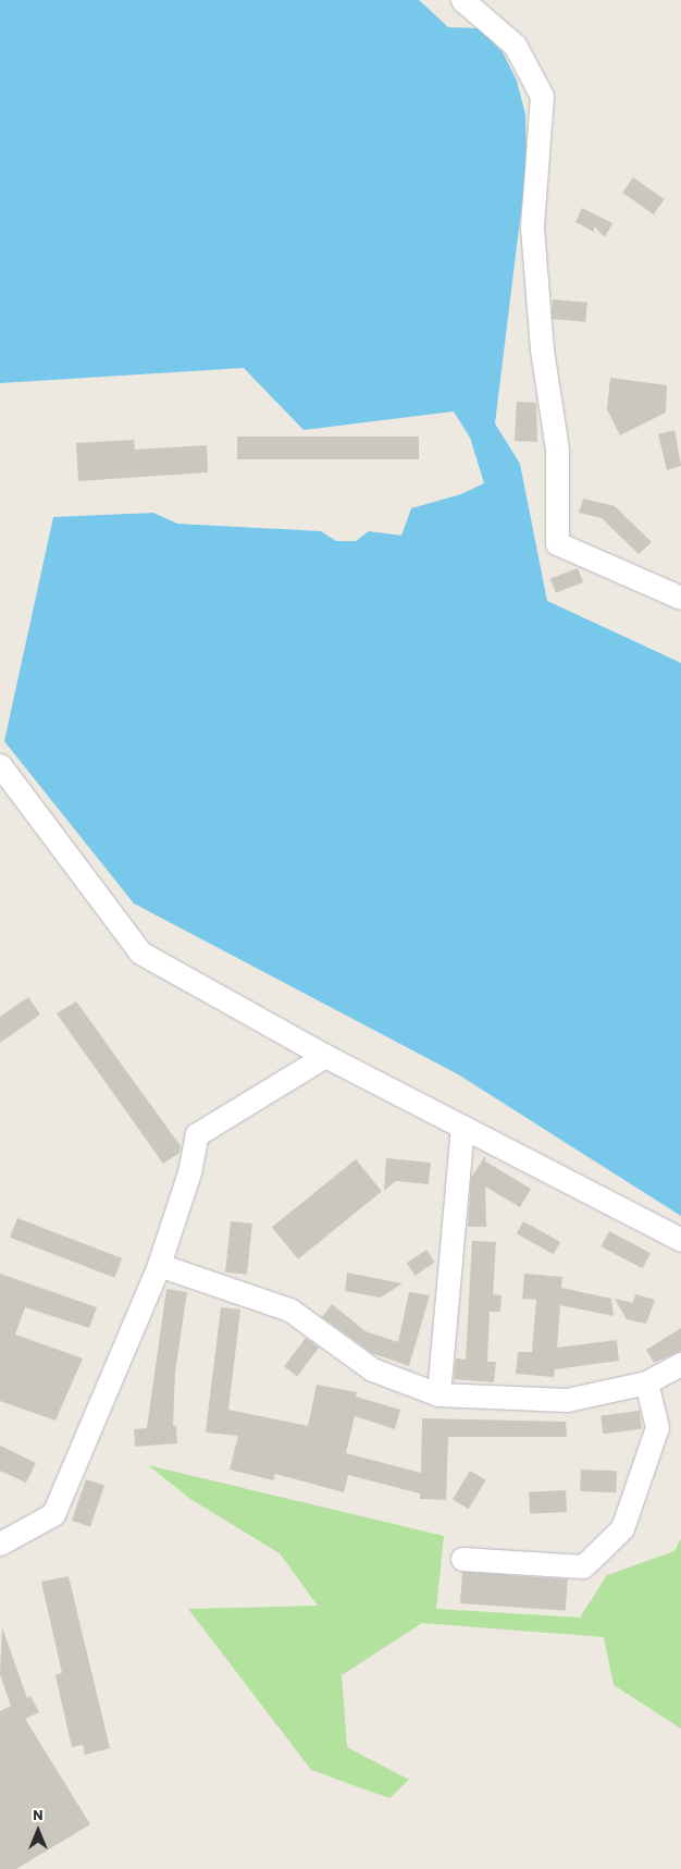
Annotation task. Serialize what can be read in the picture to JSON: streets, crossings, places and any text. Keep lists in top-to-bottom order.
{
  "north": "top"
}
